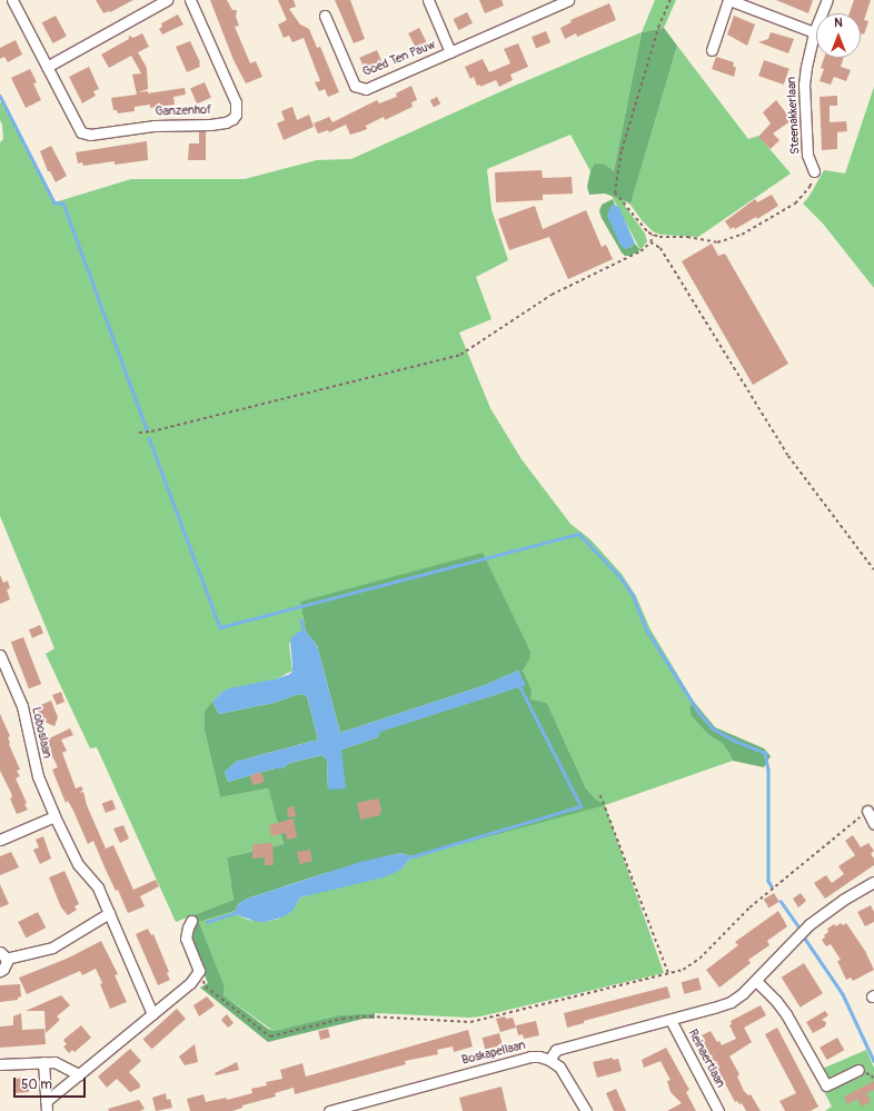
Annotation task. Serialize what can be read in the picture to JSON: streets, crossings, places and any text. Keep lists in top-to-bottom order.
{
  "streets": {
    "street": [
      "Goed Ten Pauw",
      "Ganzenhof",
      "Steenakkerlaan",
      "Loboslaan",
      "Boskapellaan",
      "Reinaertlaan"
    ]
  },
  "scale_bar": "50 m",
  "north": "top"
}
